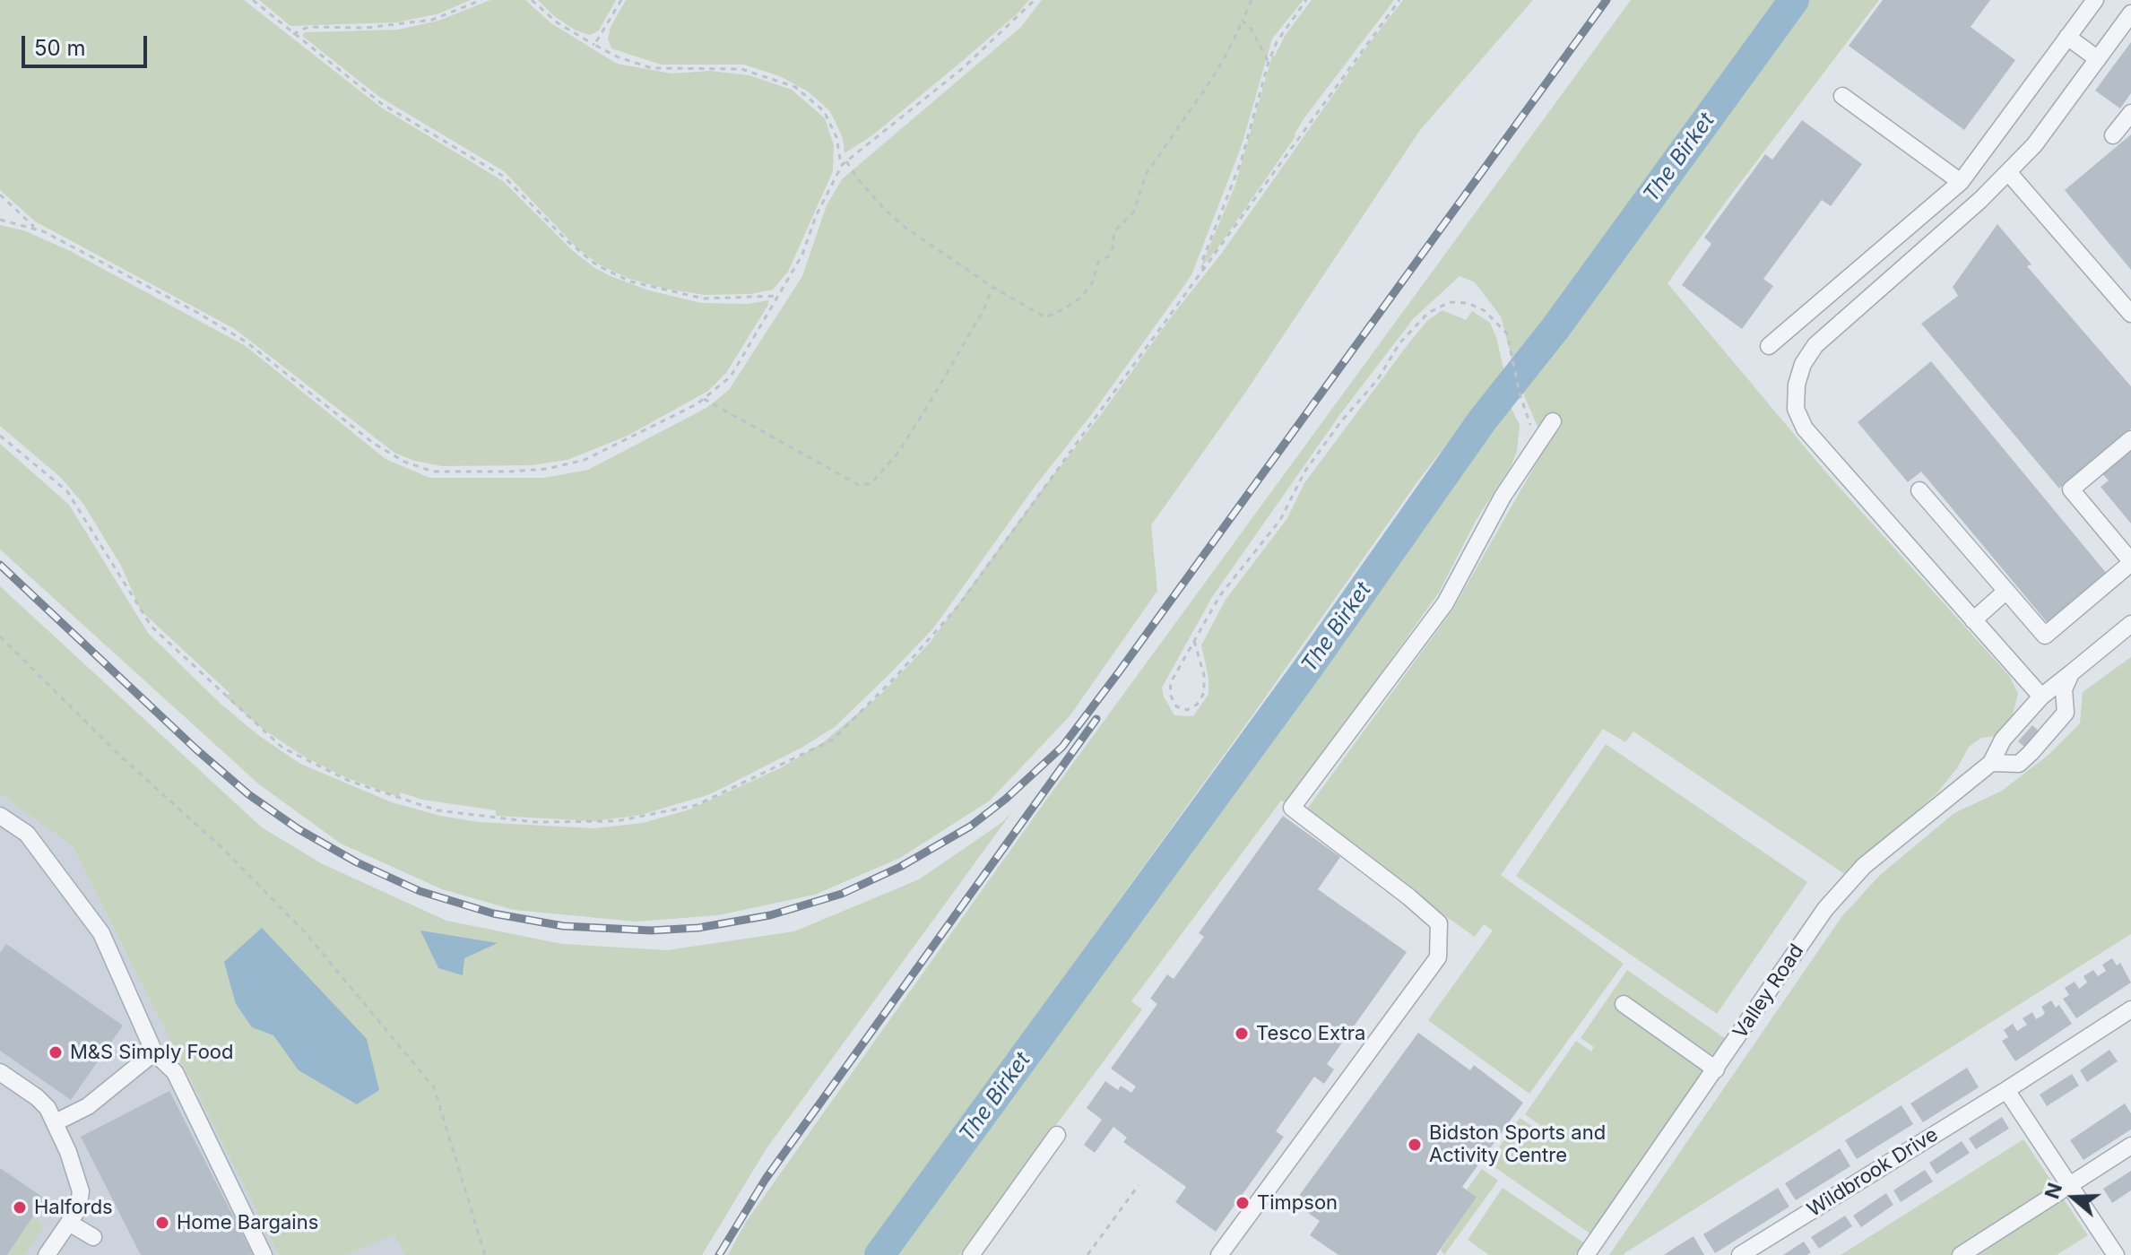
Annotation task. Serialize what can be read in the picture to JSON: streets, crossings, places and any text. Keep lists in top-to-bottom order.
{
  "streets": {
    "street": ["Valley Road", "Wildbrook Drive"]
  },
  "water": ["The Birket"],
  "places": [
    "Tesco Extra",
    "M&S Simply Food",
    "Bidston Sports and Activity Centre",
    "Timpson",
    "Halfords",
    "Home Bargains"
  ],
  "scale_bar": "50 m",
  "north": "left"
}
